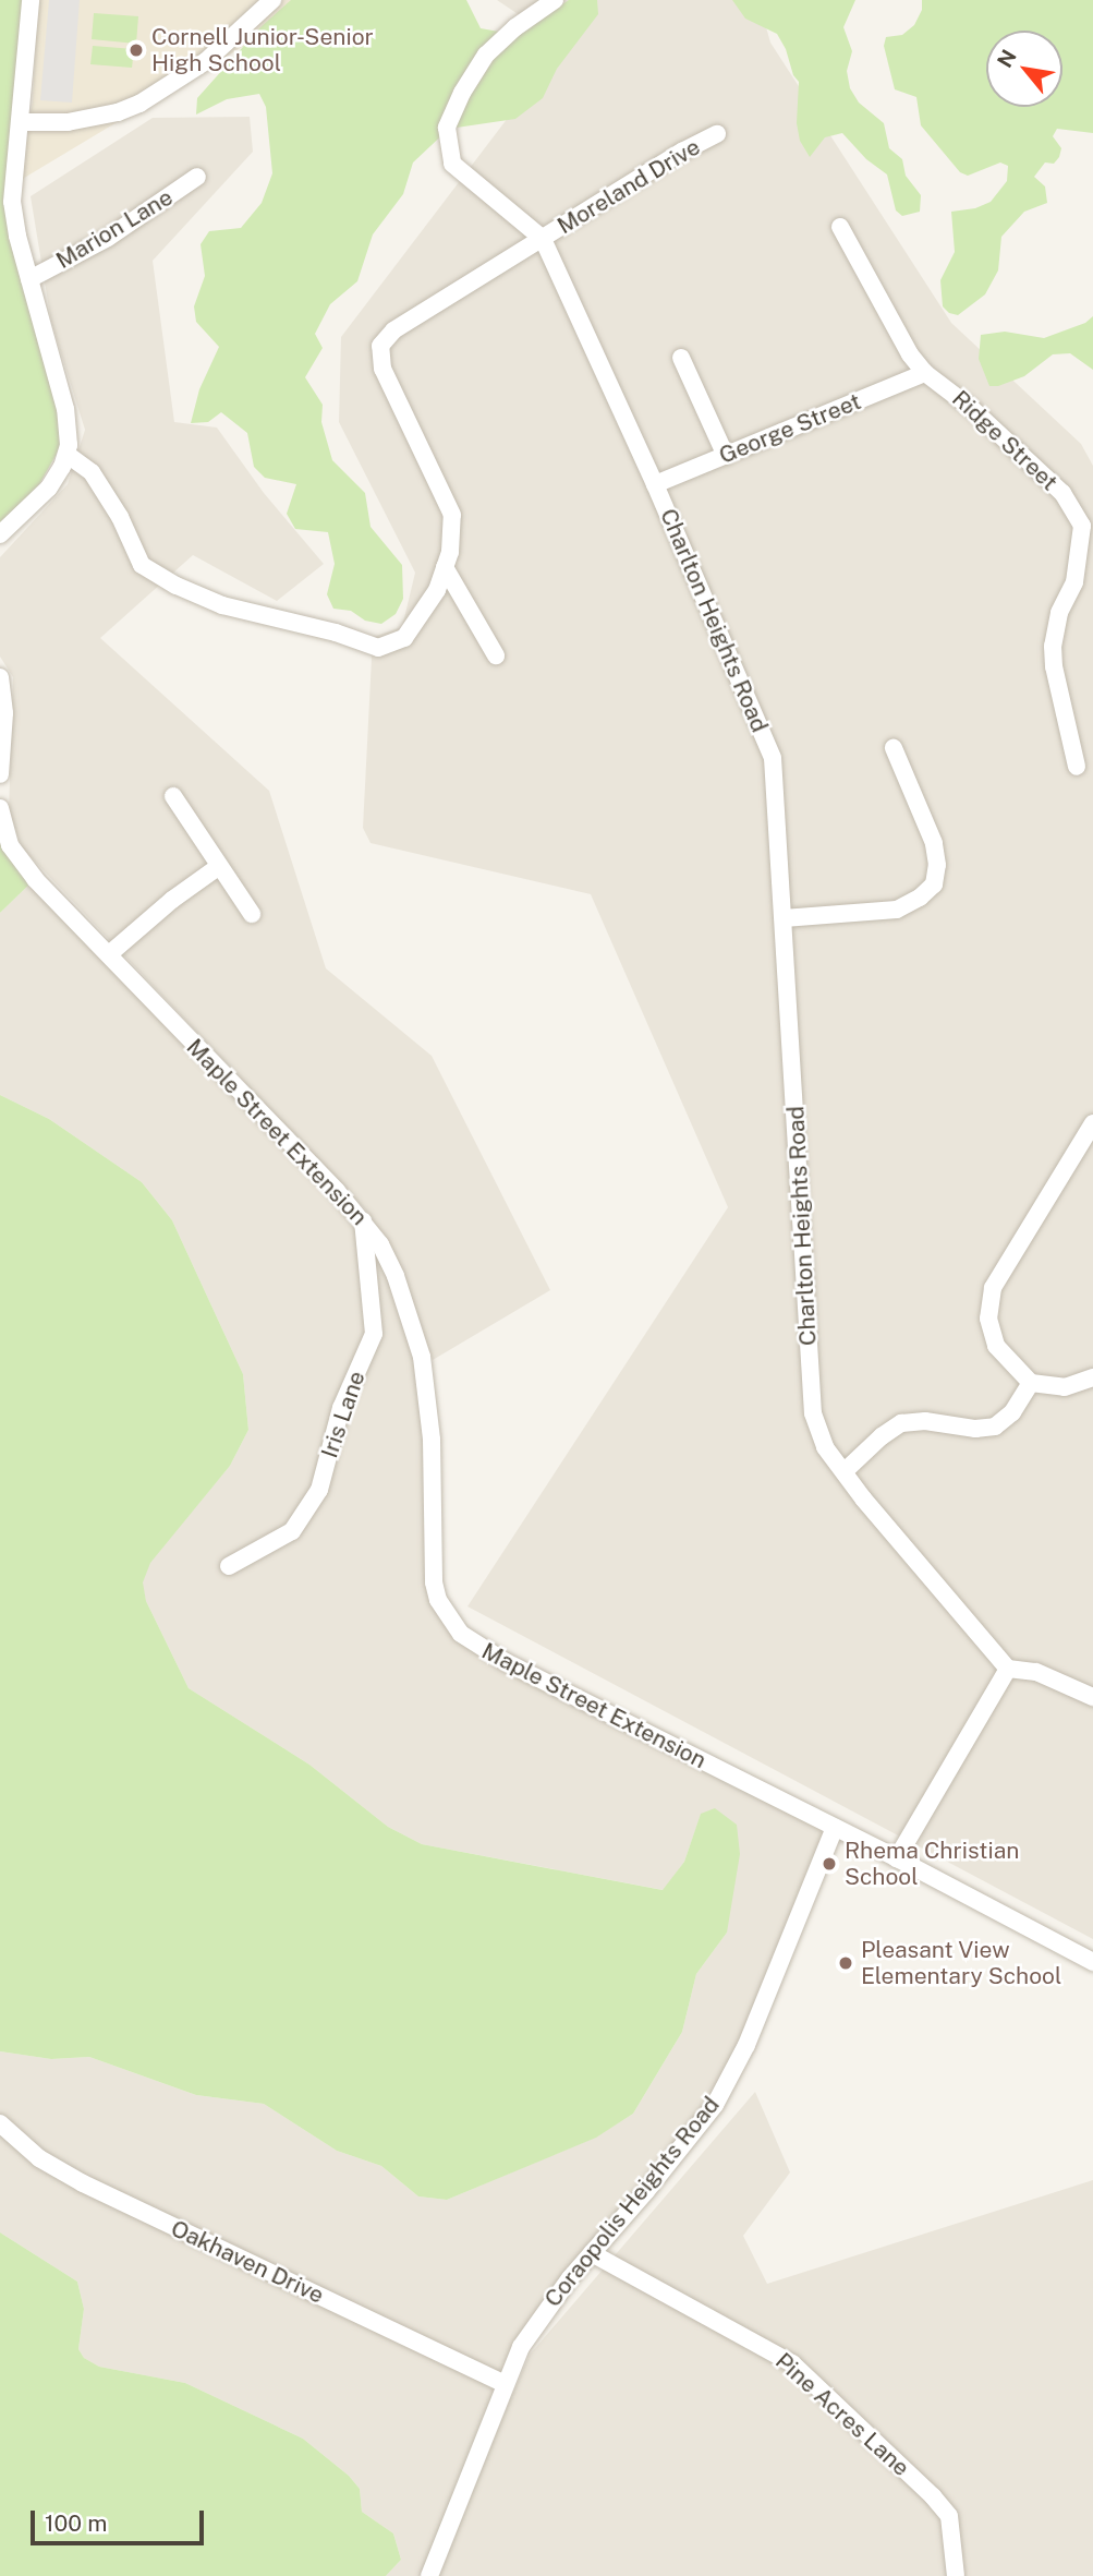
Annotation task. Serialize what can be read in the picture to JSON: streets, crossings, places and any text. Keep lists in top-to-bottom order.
{
  "streets": {
    "street": [
      "Moreland Drive",
      "Marion Lane",
      "George Street",
      "Ridge Street",
      "Charlton Heights Road",
      "Maple Street Extension",
      "Iris Lane",
      "Coraopolis Heights Road",
      "Oakhaven Drive",
      "Pine Acres Lane"
    ]
  },
  "crossings": [
    ["Moreland Drive", "Charlton Heights Road"],
    ["George Street", "Ridge Street"],
    ["George Street", "Charlton Heights Road"],
    ["Maple Street Extension", "Iris Lane"],
    ["Maple Street Extension", "Coraopolis Heights Road"],
    ["Coraopolis Heights Road", "Oakhaven Drive"],
    ["Coraopolis Heights Road", "Pine Acres Lane"]
  ],
  "places": ["Cornell Junior-Senior High School", "Rhema Christian School", "Pleasant View Elementary School"],
  "scale_bar": "100 m",
  "north": "top left"
}
